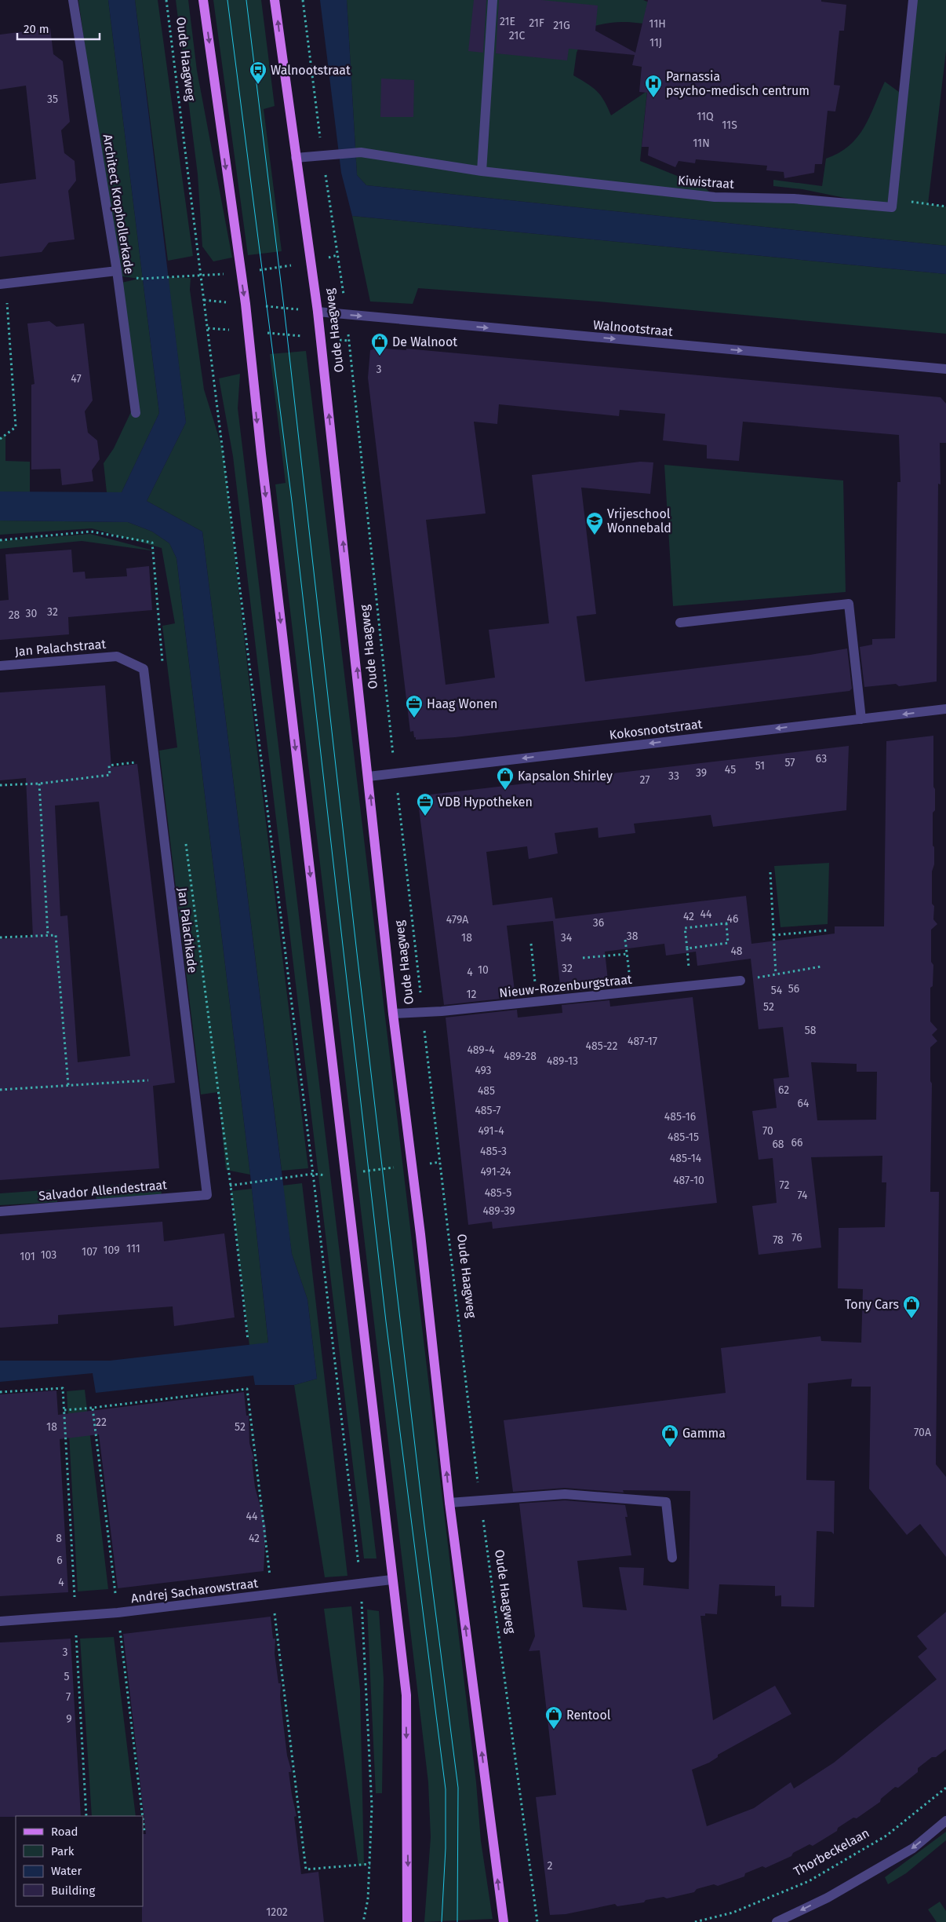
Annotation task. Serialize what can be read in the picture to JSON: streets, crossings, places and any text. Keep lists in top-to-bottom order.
{
  "streets": {
    "main road": ["Oude Haagweg"],
    "street": [
      "Kiwistraat",
      "Architect Krophollerkade",
      "Walnootstraat",
      "Jan Palachstraat",
      "Kokosnootstraat",
      "Jan Palachkade",
      "Nieuw-Rozenburgstraat",
      "Salvador Allendestraat",
      "Andrej Sacharowstraat"
    ],
    "path": ["Thorbeckelaan"]
  },
  "crossings": [
    ["Oude Haagweg", "Walnootstraat"],
    ["Oude Haagweg", "Kokosnootstraat"],
    ["Oude Haagweg", "Nieuw-Rozenburgstraat"],
    ["Oude Haagweg", "Andrej Sacharowstraat"],
    ["Jan Palachstraat", "Jan Palachkade"],
    ["Jan Palachkade", "Salvador Allendestraat"]
  ],
  "one_way": ["Walnootstraat", "Kokosnootstraat"],
  "places": {
    "bus stop": ["Walnootstraat"],
    "hospital": ["Parnassia psycho-medisch centrum"],
    "shop": [
      "De Walnoot",
      "Kapsalon Shirley",
      "Tony Cars",
      "Gamma",
      "Rentool"
    ],
    "school or university": ["Vrijeschool Wonnebald"],
    "office": ["Haag Wonen", "VDB Hypotheken"]
  },
  "house_numbers": [
    "21E",
    "21F",
    "11H",
    "21G",
    "21C",
    "11J",
    "35",
    "11Q",
    "11S",
    "11N",
    "3",
    "47",
    "32",
    "30",
    "28",
    "63",
    "57",
    "51",
    "45",
    "39",
    "33",
    "27",
    "44",
    "42",
    "46",
    "479A",
    "36",
    "38",
    "18",
    "34",
    "48",
    "32",
    "10",
    "4",
    "56",
    "54",
    "12",
    "52",
    "58",
    "487-17",
    "485-22",
    "489-4",
    "489-28",
    "489-13",
    "493",
    "62",
    "485",
    "64",
    "485-7",
    "485-16",
    "491-4",
    "70",
    "485-15",
    "66",
    "68",
    "485-3",
    "485-14",
    "491-24",
    "487-10",
    "72",
    "485-5",
    "74",
    "489-39",
    "76",
    "78",
    "111",
    "109",
    "107",
    "103",
    "101",
    "22",
    "18",
    "52",
    "70A",
    "44",
    "8",
    "42",
    "6",
    "4",
    "3",
    "5",
    "7",
    "9",
    "2",
    "1202"
  ],
  "legend": [
    "Road",
    "Park",
    "Water",
    "Building"
  ],
  "scale_bar": "20 m"
}
